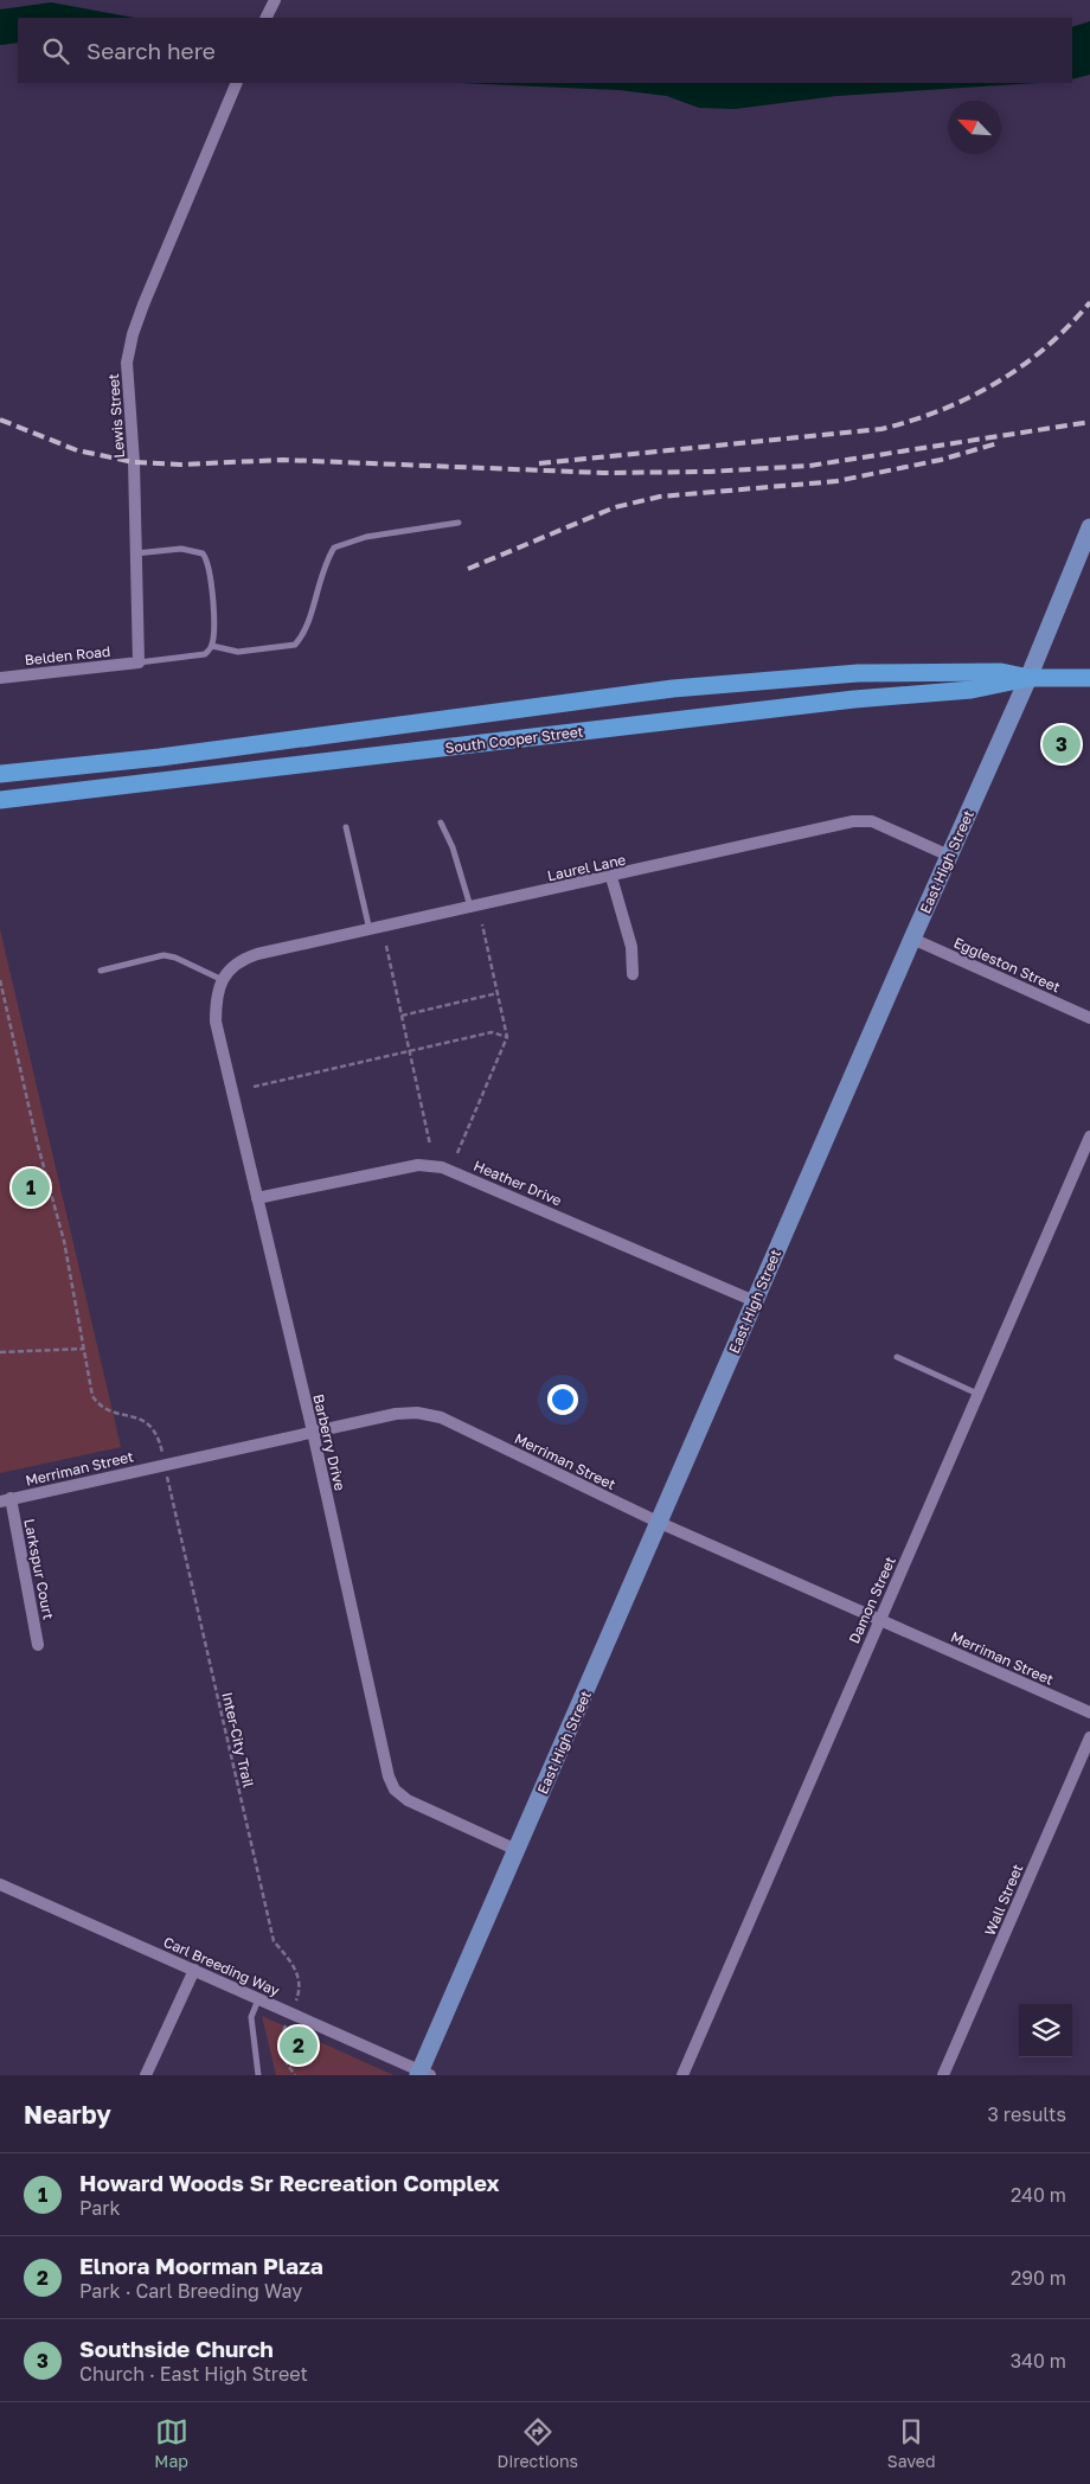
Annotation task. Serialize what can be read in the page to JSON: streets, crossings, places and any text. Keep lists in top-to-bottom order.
{
  "streets": {
    "main road": ["South Cooper Street"],
    "street": [
      "Lewis Street",
      "Belden Road",
      "East High Street",
      "Laurel Lane",
      "Eggleston Street",
      "Heather Drive",
      "Barberry Drive",
      "Merriman Street",
      "Larkspur Court",
      "Damon Street",
      "Wall Street",
      "Carl Breeding Way"
    ],
    "path": ["Inter-City Trail"]
  },
  "crossings": [
    ["Lewis Street", "Belden Road"],
    ["South Cooper Street", "East High Street"],
    ["East High Street", "Laurel Lane"],
    ["East High Street", "Eggleston Street"],
    ["East High Street", "Heather Drive"],
    ["East High Street", "Barberry Drive"],
    ["East High Street", "Merriman Street"],
    ["East High Street", "Carl Breeding Way"],
    ["Laurel Lane", "Barberry Drive"],
    ["Heather Drive", "Barberry Drive"],
    ["Barberry Drive", "Merriman Street"],
    ["Merriman Street", "Larkspur Court"],
    ["Merriman Street", "Damon Street"]
  ],
  "north": "top left",
  "page": {
    "search": "Search here",
    "pins": ["3", "1", "2"],
    "heading": ["Nearby", "3 results"],
    "list": [
      {
        "mark": "1",
        "name": "Howard Woods Sr Recreation Complex",
        "note": "Park",
        "value": "240 m"
      },
      {
        "mark": "2",
        "name": "Elnora Moorman Plaza",
        "note": "Park · Carl Breeding Way",
        "value": "290 m"
      },
      {
        "mark": "3",
        "name": "Southside Church",
        "note": "Church · East High Street",
        "value": "340 m"
      }
    ],
    "nav": ["Map", "Directions", "Saved"]
  }
}
